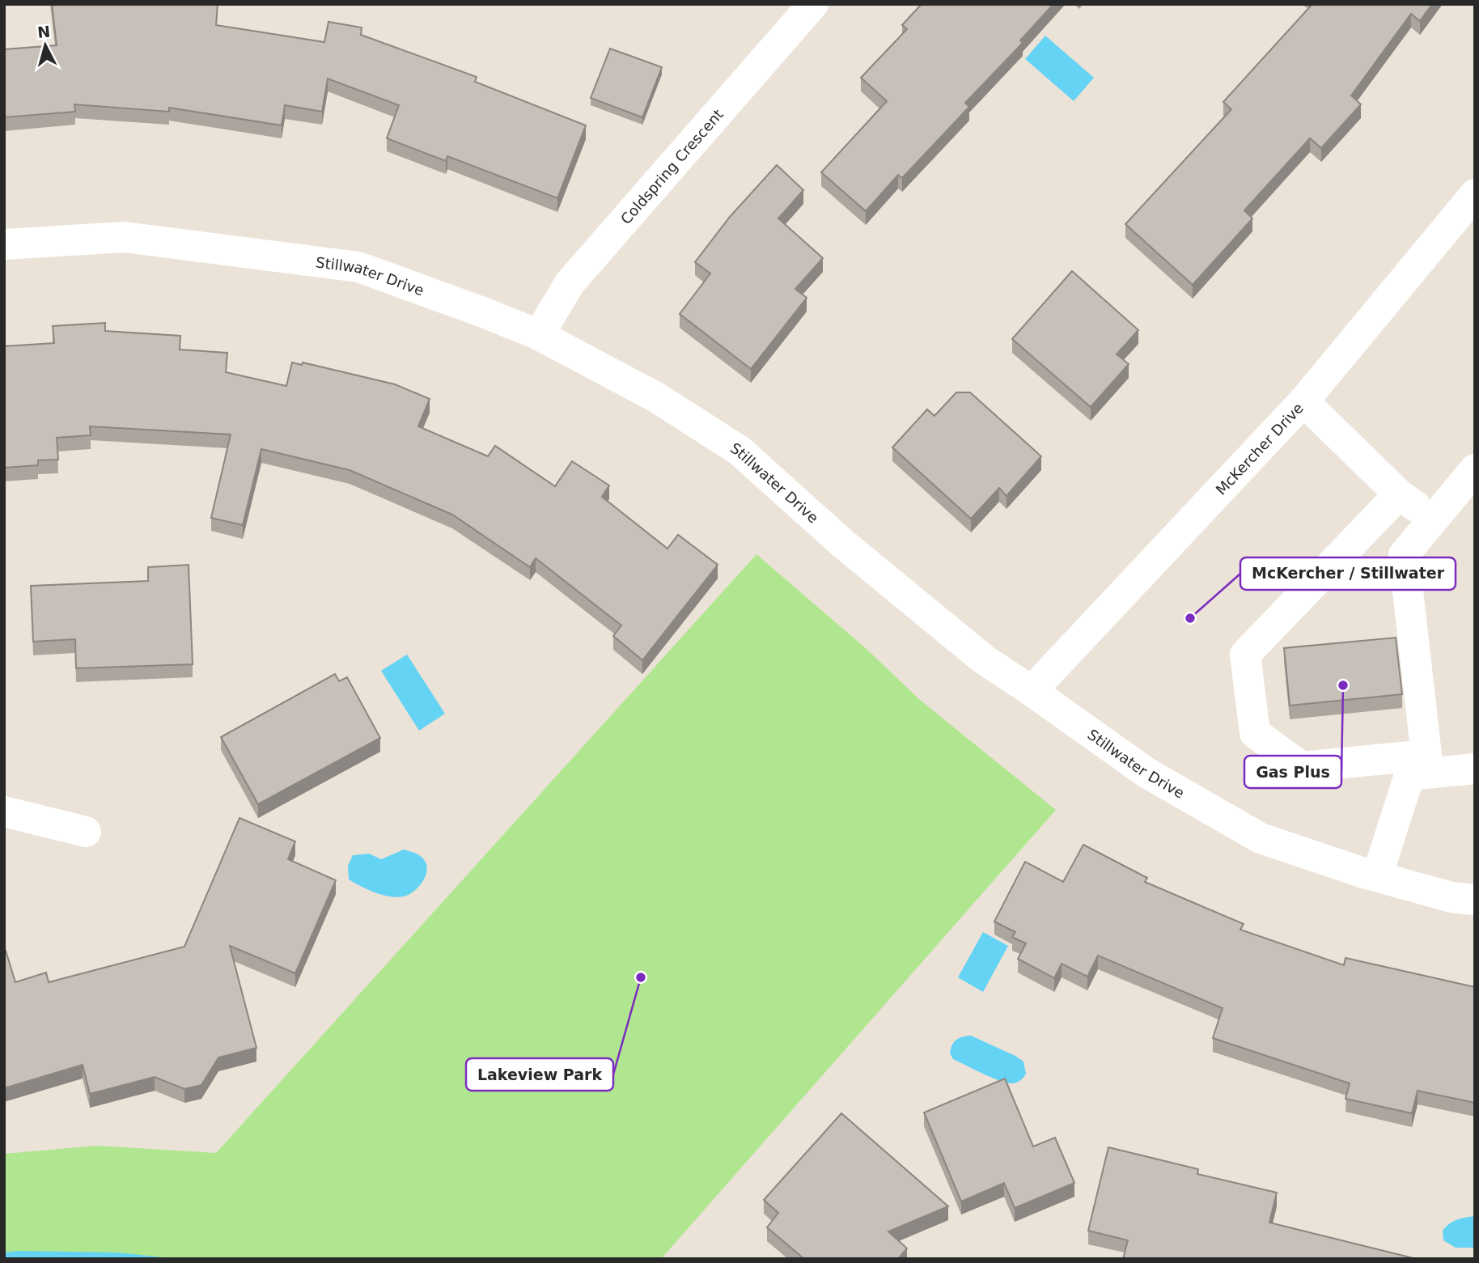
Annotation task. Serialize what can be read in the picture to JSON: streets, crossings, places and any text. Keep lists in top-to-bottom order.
{
  "streets": {
    "street": ["Coldspring Crescent", "Stillwater Drive", "McKercher Drive"]
  },
  "crossings": [
    ["Coldspring Crescent", "Stillwater Drive"],
    ["Stillwater Drive", "McKercher Drive"]
  ],
  "places": ["McKercher / Stillwater", "Gas Plus", "Lakeview Park"],
  "north": "top"
}
